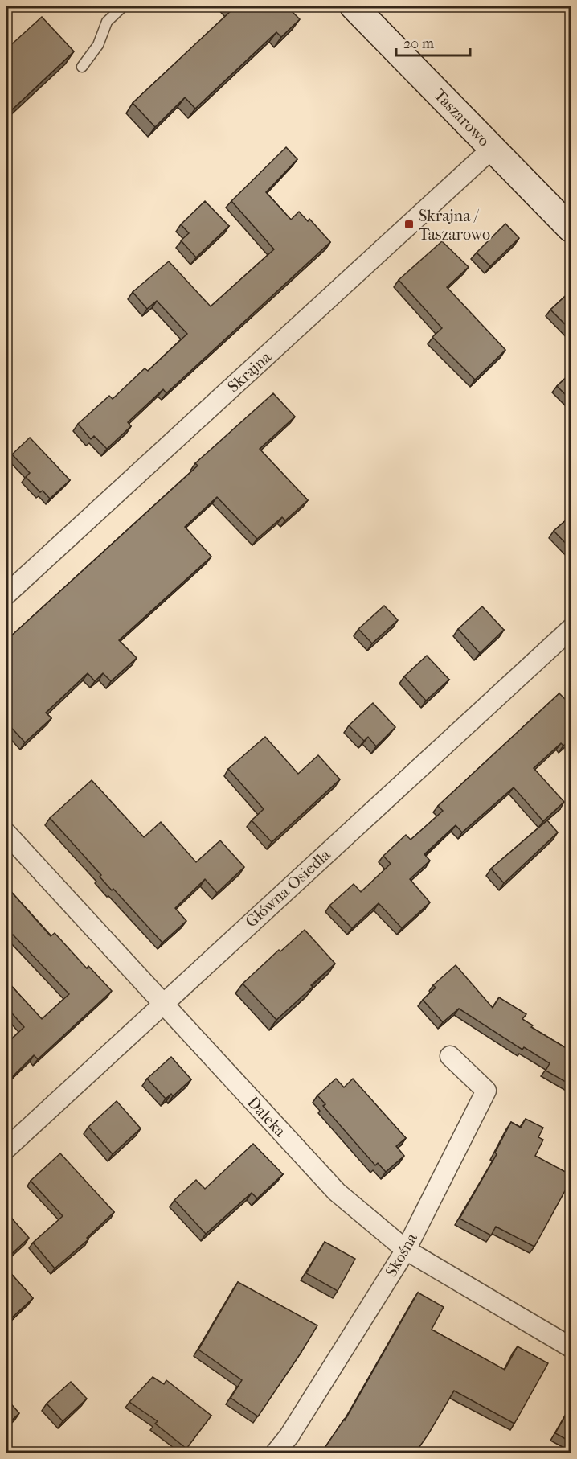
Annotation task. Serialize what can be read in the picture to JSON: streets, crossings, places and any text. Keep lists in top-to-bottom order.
{
  "streets": {
    "street": [
      "Taszarowo",
      "Skrajna",
      "Główna Osiedla",
      "Daleka",
      "Skośna"
    ]
  },
  "crossings": [
    ["Taszarowo", "Skrajna"],
    ["Główna Osiedla", "Daleka"],
    ["Daleka", "Skośna"]
  ],
  "places": {
    "transit": ["Skrajna / Taszarowo"]
  },
  "scale_bar": "20 m"
}
